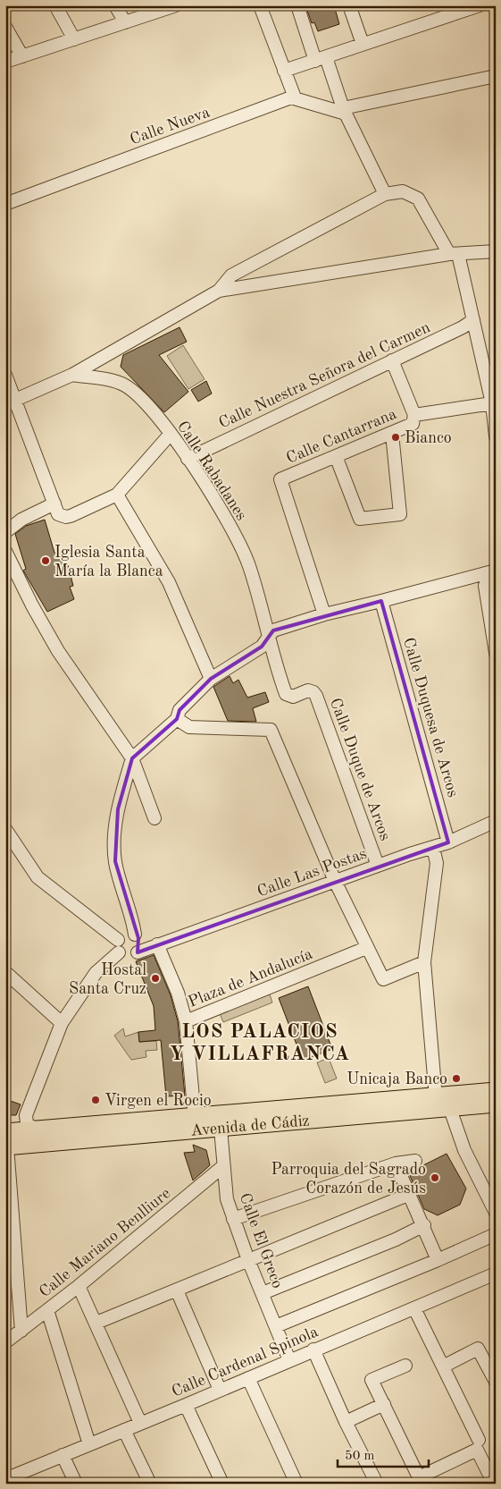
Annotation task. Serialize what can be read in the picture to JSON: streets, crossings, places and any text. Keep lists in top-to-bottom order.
{
  "streets": {
    "main road": ["Avenida de Cádiz"],
    "street": [
      "Calle Nueva",
      "Calle Nuestra Señora del Carmen",
      "Calle Cantarrana",
      "Calle Rabadanes",
      "Calle Duquesa de Arcos",
      "Calle Duque de Arcos",
      "Calle Las Postas",
      "Plaza de Andalucía",
      "Calle El Greco",
      "Calle Mariano Benlliure",
      "Calle Cardenal Spinola"
    ]
  },
  "crossings": [
    ["Calle Nuestra Señora del Carmen", "Calle Rabadanes"],
    ["Calle Rabadanes", "Calle Duque de Arcos"],
    ["Calle Duquesa de Arcos", "Calle Las Postas"],
    ["Calle Duque de Arcos", "Calle Las Postas"],
    ["Plaza de Andalucía", "Avenida de Cádiz"],
    ["Avenida de Cádiz", "Calle El Greco"],
    ["Calle El Greco", "Calle Mariano Benlliure"],
    ["Calle El Greco", "Calle Cardenal Spinola"]
  ],
  "districts": ["LOS PALACIOS Y VILLAFRANCA"],
  "places": [
    "Bianco",
    "Iglesia Santa María la Blanca",
    "Hostal Santa Cruz",
    "Unicaja Banco",
    "Virgen el Rocio",
    "Parroquia del Sagrado Corazón de Jesús"
  ],
  "scale_bar": "50 m"
}
